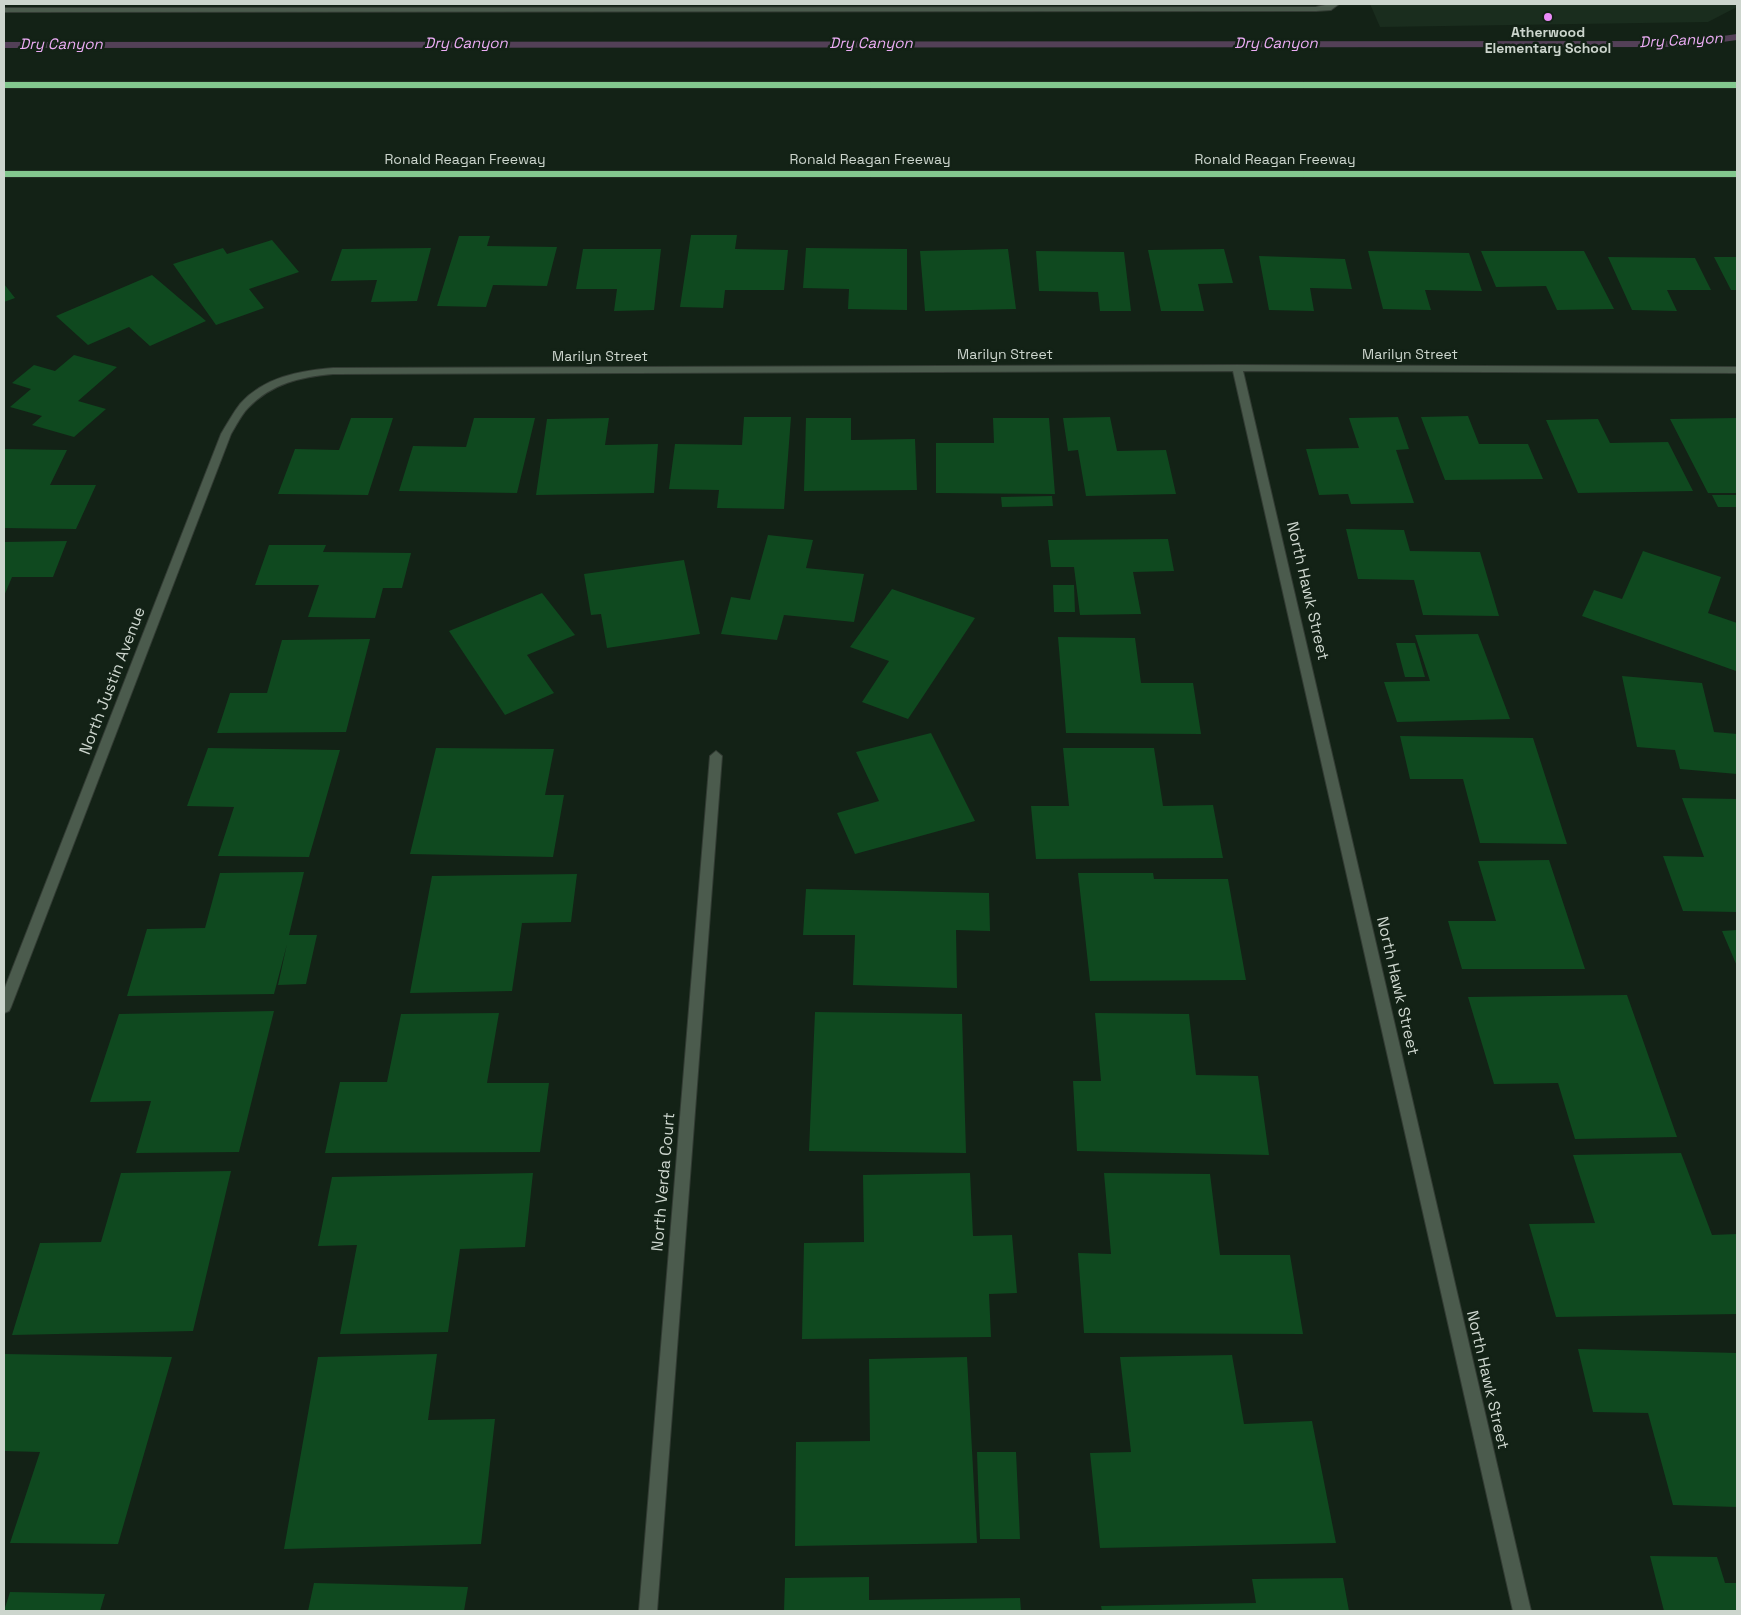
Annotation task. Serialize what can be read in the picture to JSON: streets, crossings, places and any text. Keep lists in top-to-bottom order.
{
  "streets": {
    "highway": ["Ronald Reagan Freeway"],
    "street": [
      "Marilyn Street",
      "North Hawk Street",
      "North Justin Avenue",
      "North Verda Court"
    ]
  },
  "crossings": [
    ["Marilyn Street", "North Hawk Street"],
    ["Marilyn Street", "North Justin Avenue"]
  ],
  "water": ["Dry Canyon"],
  "places": ["Atherwood Elementary School"]
}
